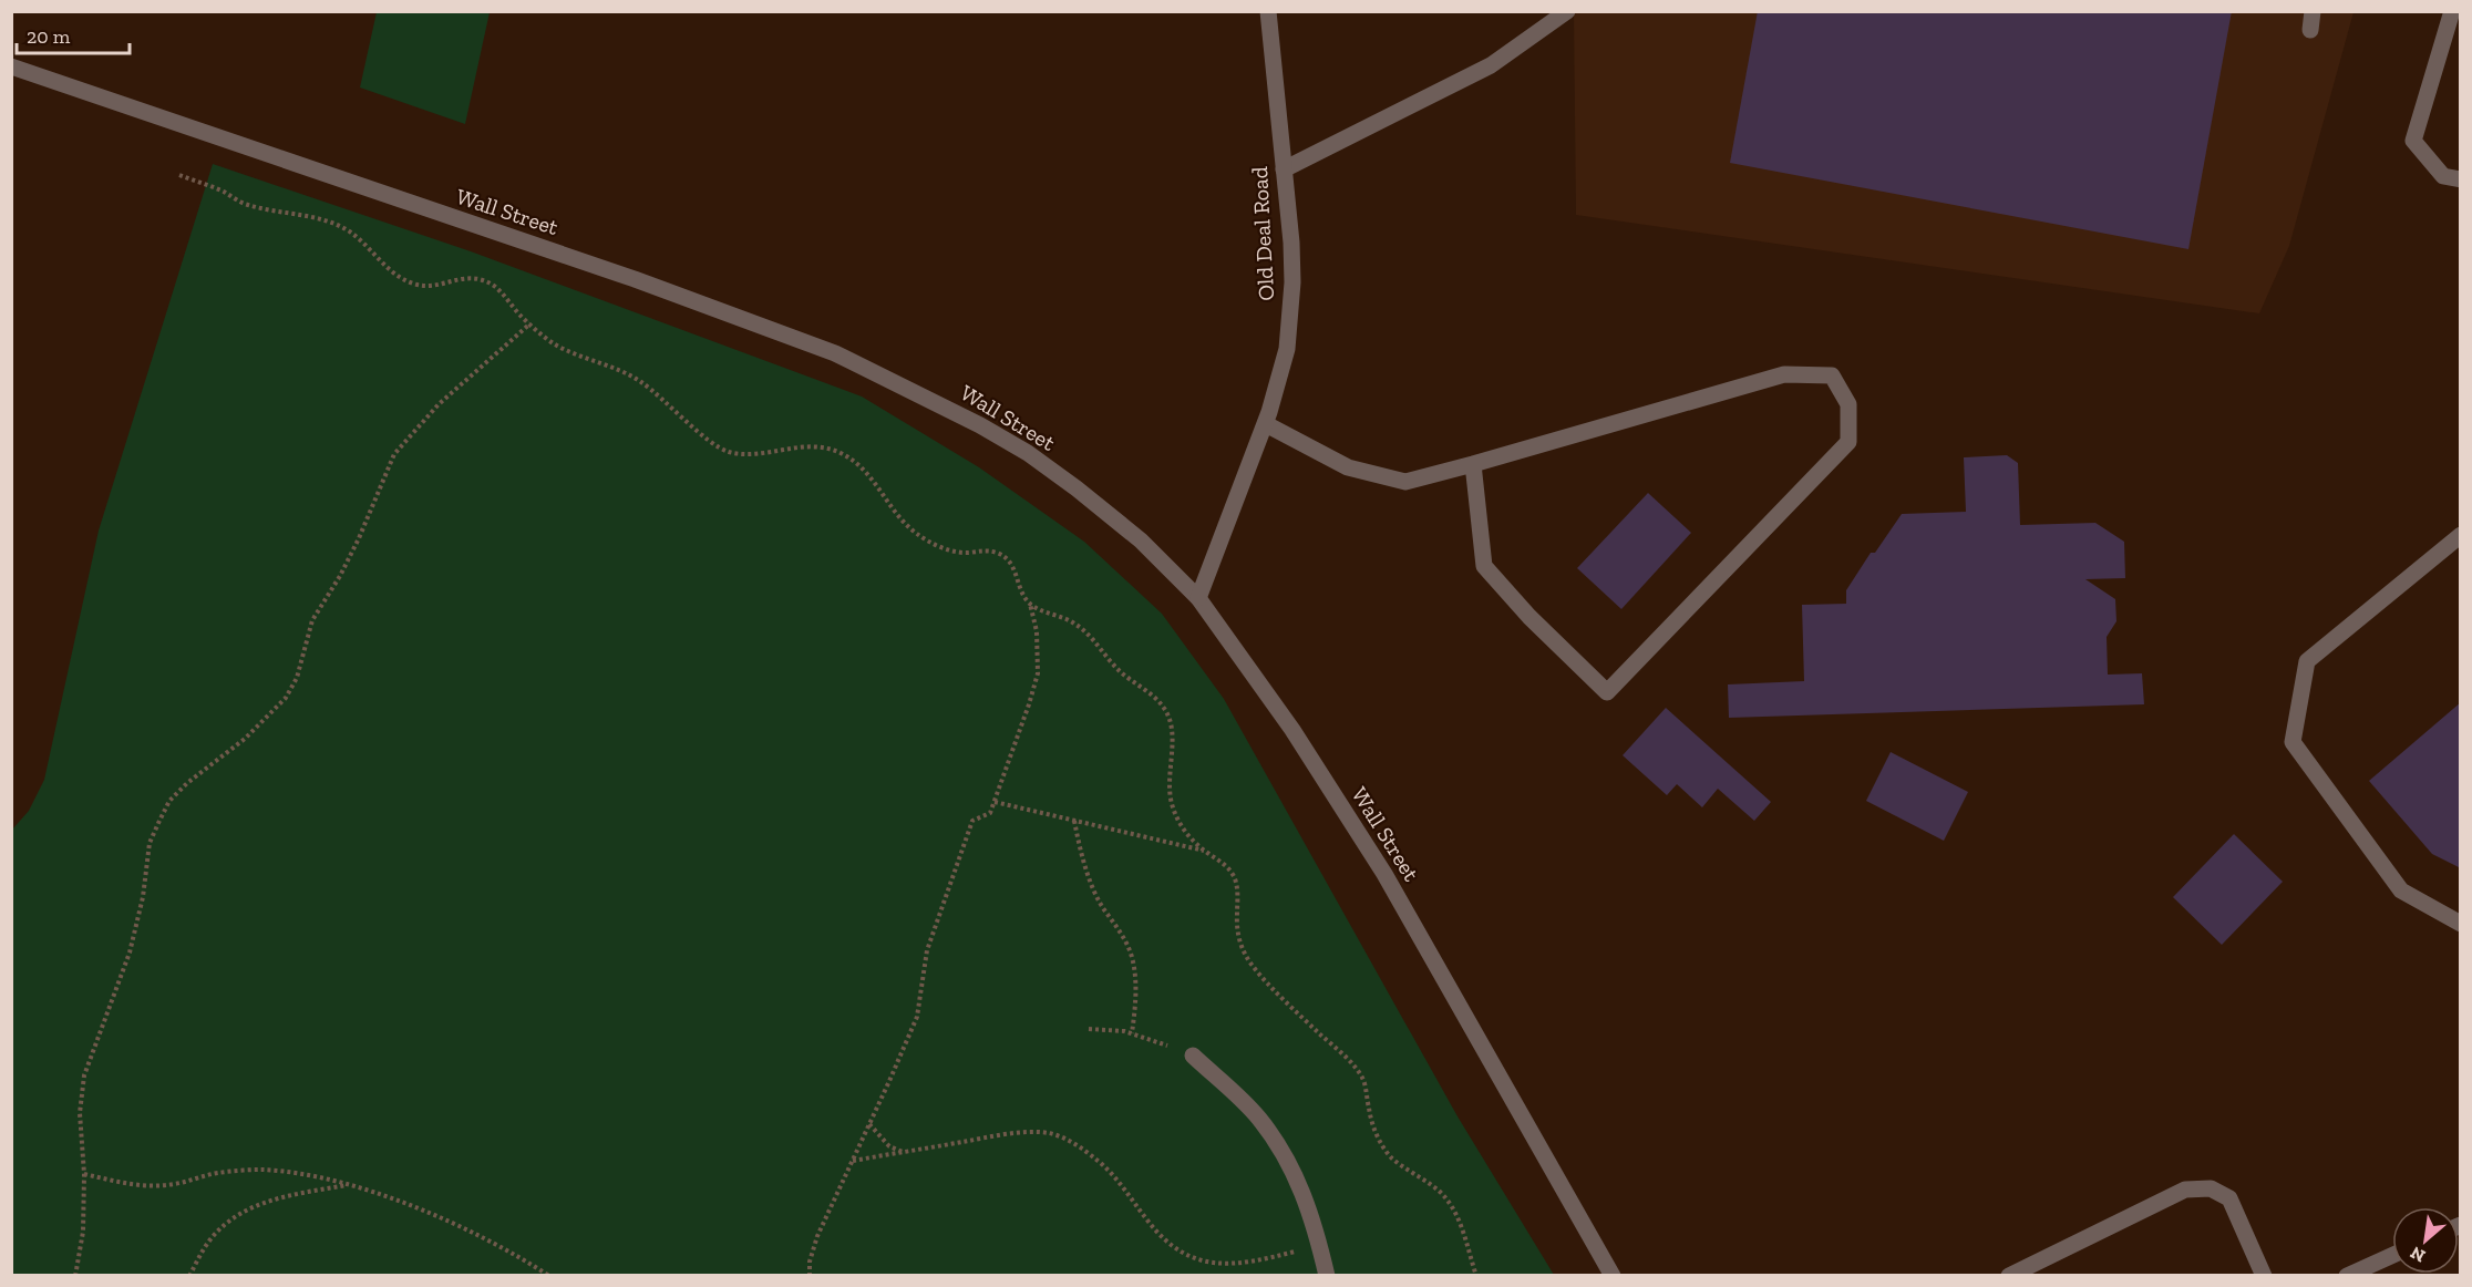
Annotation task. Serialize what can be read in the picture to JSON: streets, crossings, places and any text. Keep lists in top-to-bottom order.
{
  "streets": {
    "street": ["Wall Street", "Old Deal Road"]
  },
  "crossings": [
    ["Wall Street", "Old Deal Road"]
  ],
  "scale_bar": "20 m",
  "north": "bottom left"
}
